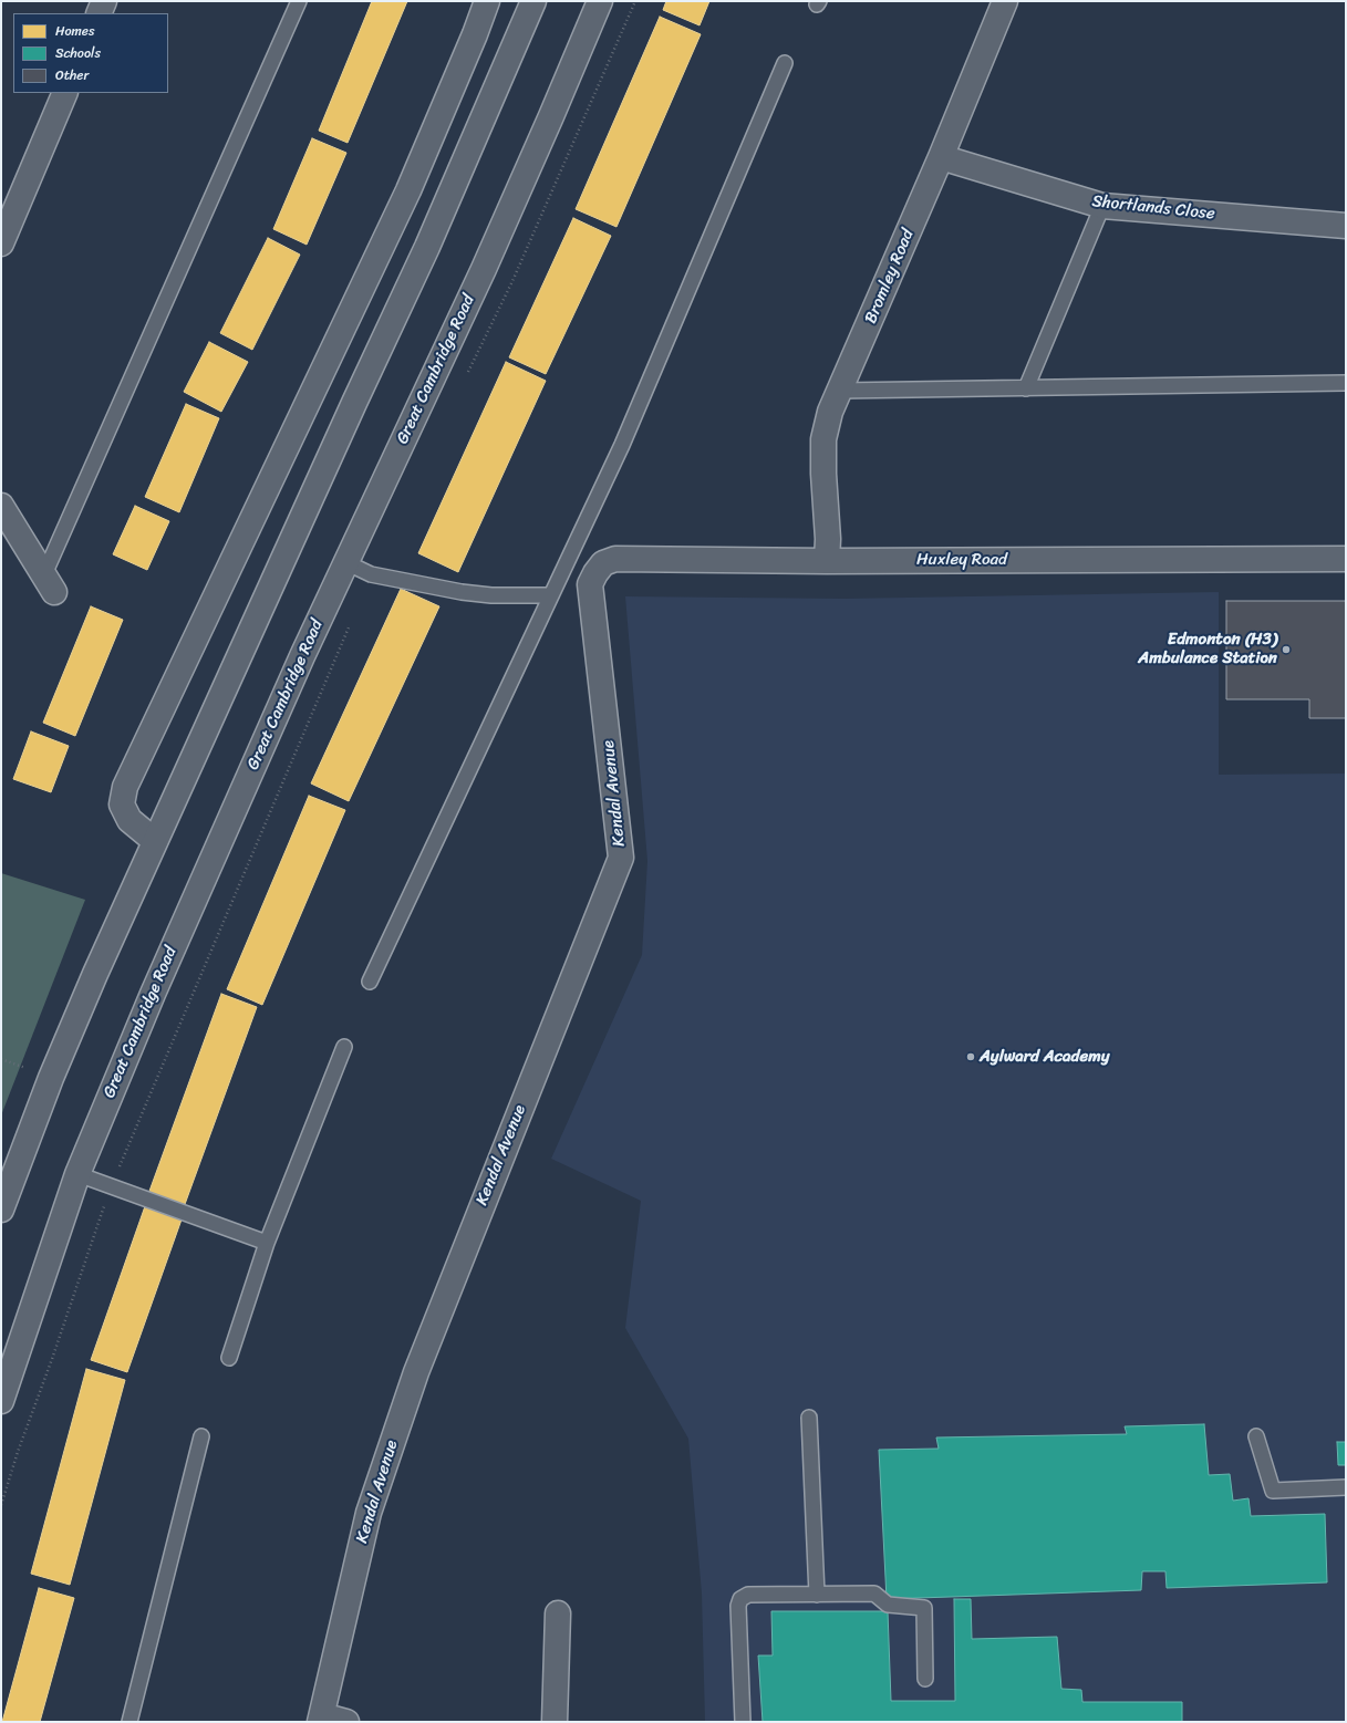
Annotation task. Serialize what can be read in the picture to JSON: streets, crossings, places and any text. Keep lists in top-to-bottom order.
{
  "streets": {
    "main road": [
      "Shortlands Close",
      "Bromley Road",
      "Great Cambridge Road",
      "Huxley Road",
      "Kendal Avenue"
    ]
  },
  "crossings": [
    ["Shortlands Close", "Bromley Road"],
    ["Bromley Road", "Huxley Road"],
    ["Huxley Road", "Kendal Avenue"]
  ],
  "places": ["Edmonton (H3) Ambulance Station", "Aylward Academy"],
  "legend": ["Homes", "Schools", "Other"]
}
